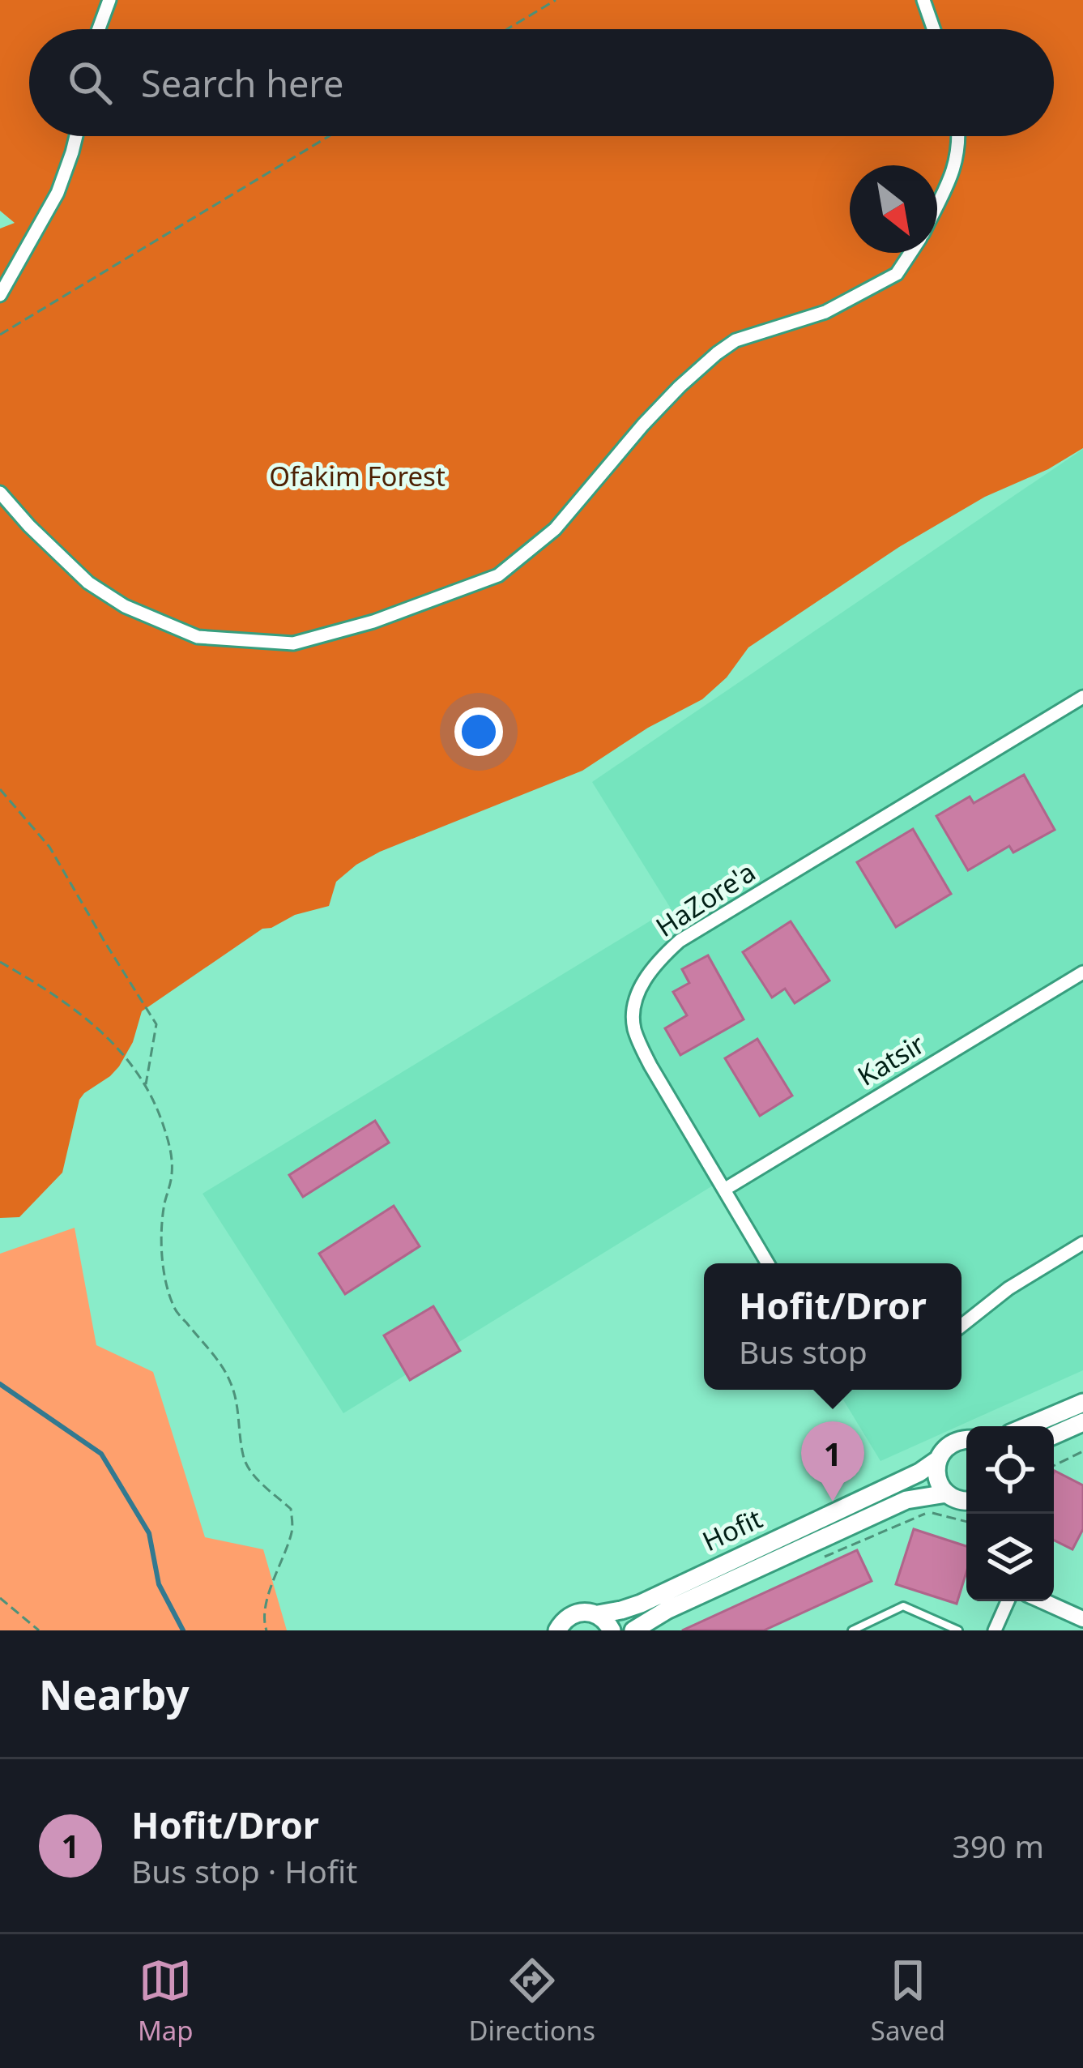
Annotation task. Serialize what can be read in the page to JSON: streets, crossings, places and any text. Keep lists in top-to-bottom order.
{
  "streets": {
    "main road": ["Hofit"],
    "street": ["HaZore'a", "Katsir"]
  },
  "crossings": [
    ["HaZore'a", "Katsir"]
  ],
  "parks": ["Ofakim Forest"],
  "north": "bottom right",
  "page": {
    "search": "Search here",
    "popup": ["Hofit/Dror", "Bus stop"],
    "pins": "1",
    "heading": "Nearby",
    "list": [
      {
        "mark": "1",
        "name": "Hofit/Dror",
        "note": "Bus stop · Hofit",
        "value": "390 m"
      }
    ],
    "nav": ["Map", "Directions", "Saved"]
  }
}
